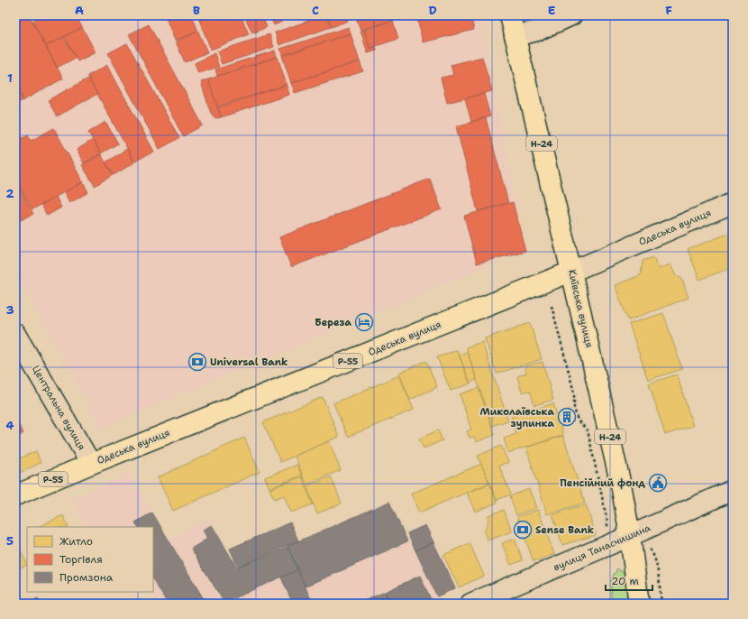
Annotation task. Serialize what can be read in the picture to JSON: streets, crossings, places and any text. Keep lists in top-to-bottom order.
{
  "streets": {
    "main road": [
      "Н-24",
      "Одеська вулиця",
      "Київська вулиця",
      "Р-55"
    ],
    "street": ["Центральна вулиця", "вулиця Танасчишина"]
  },
  "crossings": [
    ["Одеська вулиця", "Київська вулиця"],
    ["Одеська вулиця", "Центральна вулиця"],
    ["Київська вулиця", "вулиця Танасчишина"]
  ],
  "places": {
    "hotel": ["Береза"],
    "bank": ["Universal Bank", "Sense Bank"],
    "building": ["Миколаївська зупинка"],
    "public building": ["Пенсійний фонд"]
  },
  "legend": ["Житло", "Торгівля", "Промзона"],
  "scale_bar": "20 m",
  "grid": {
    "columns": [
      "A",
      "B",
      "C",
      "D",
      "E",
      "F"
    ],
    "rows": [
      "1",
      "2",
      "3",
      "4",
      "5"
    ]
  }
}
